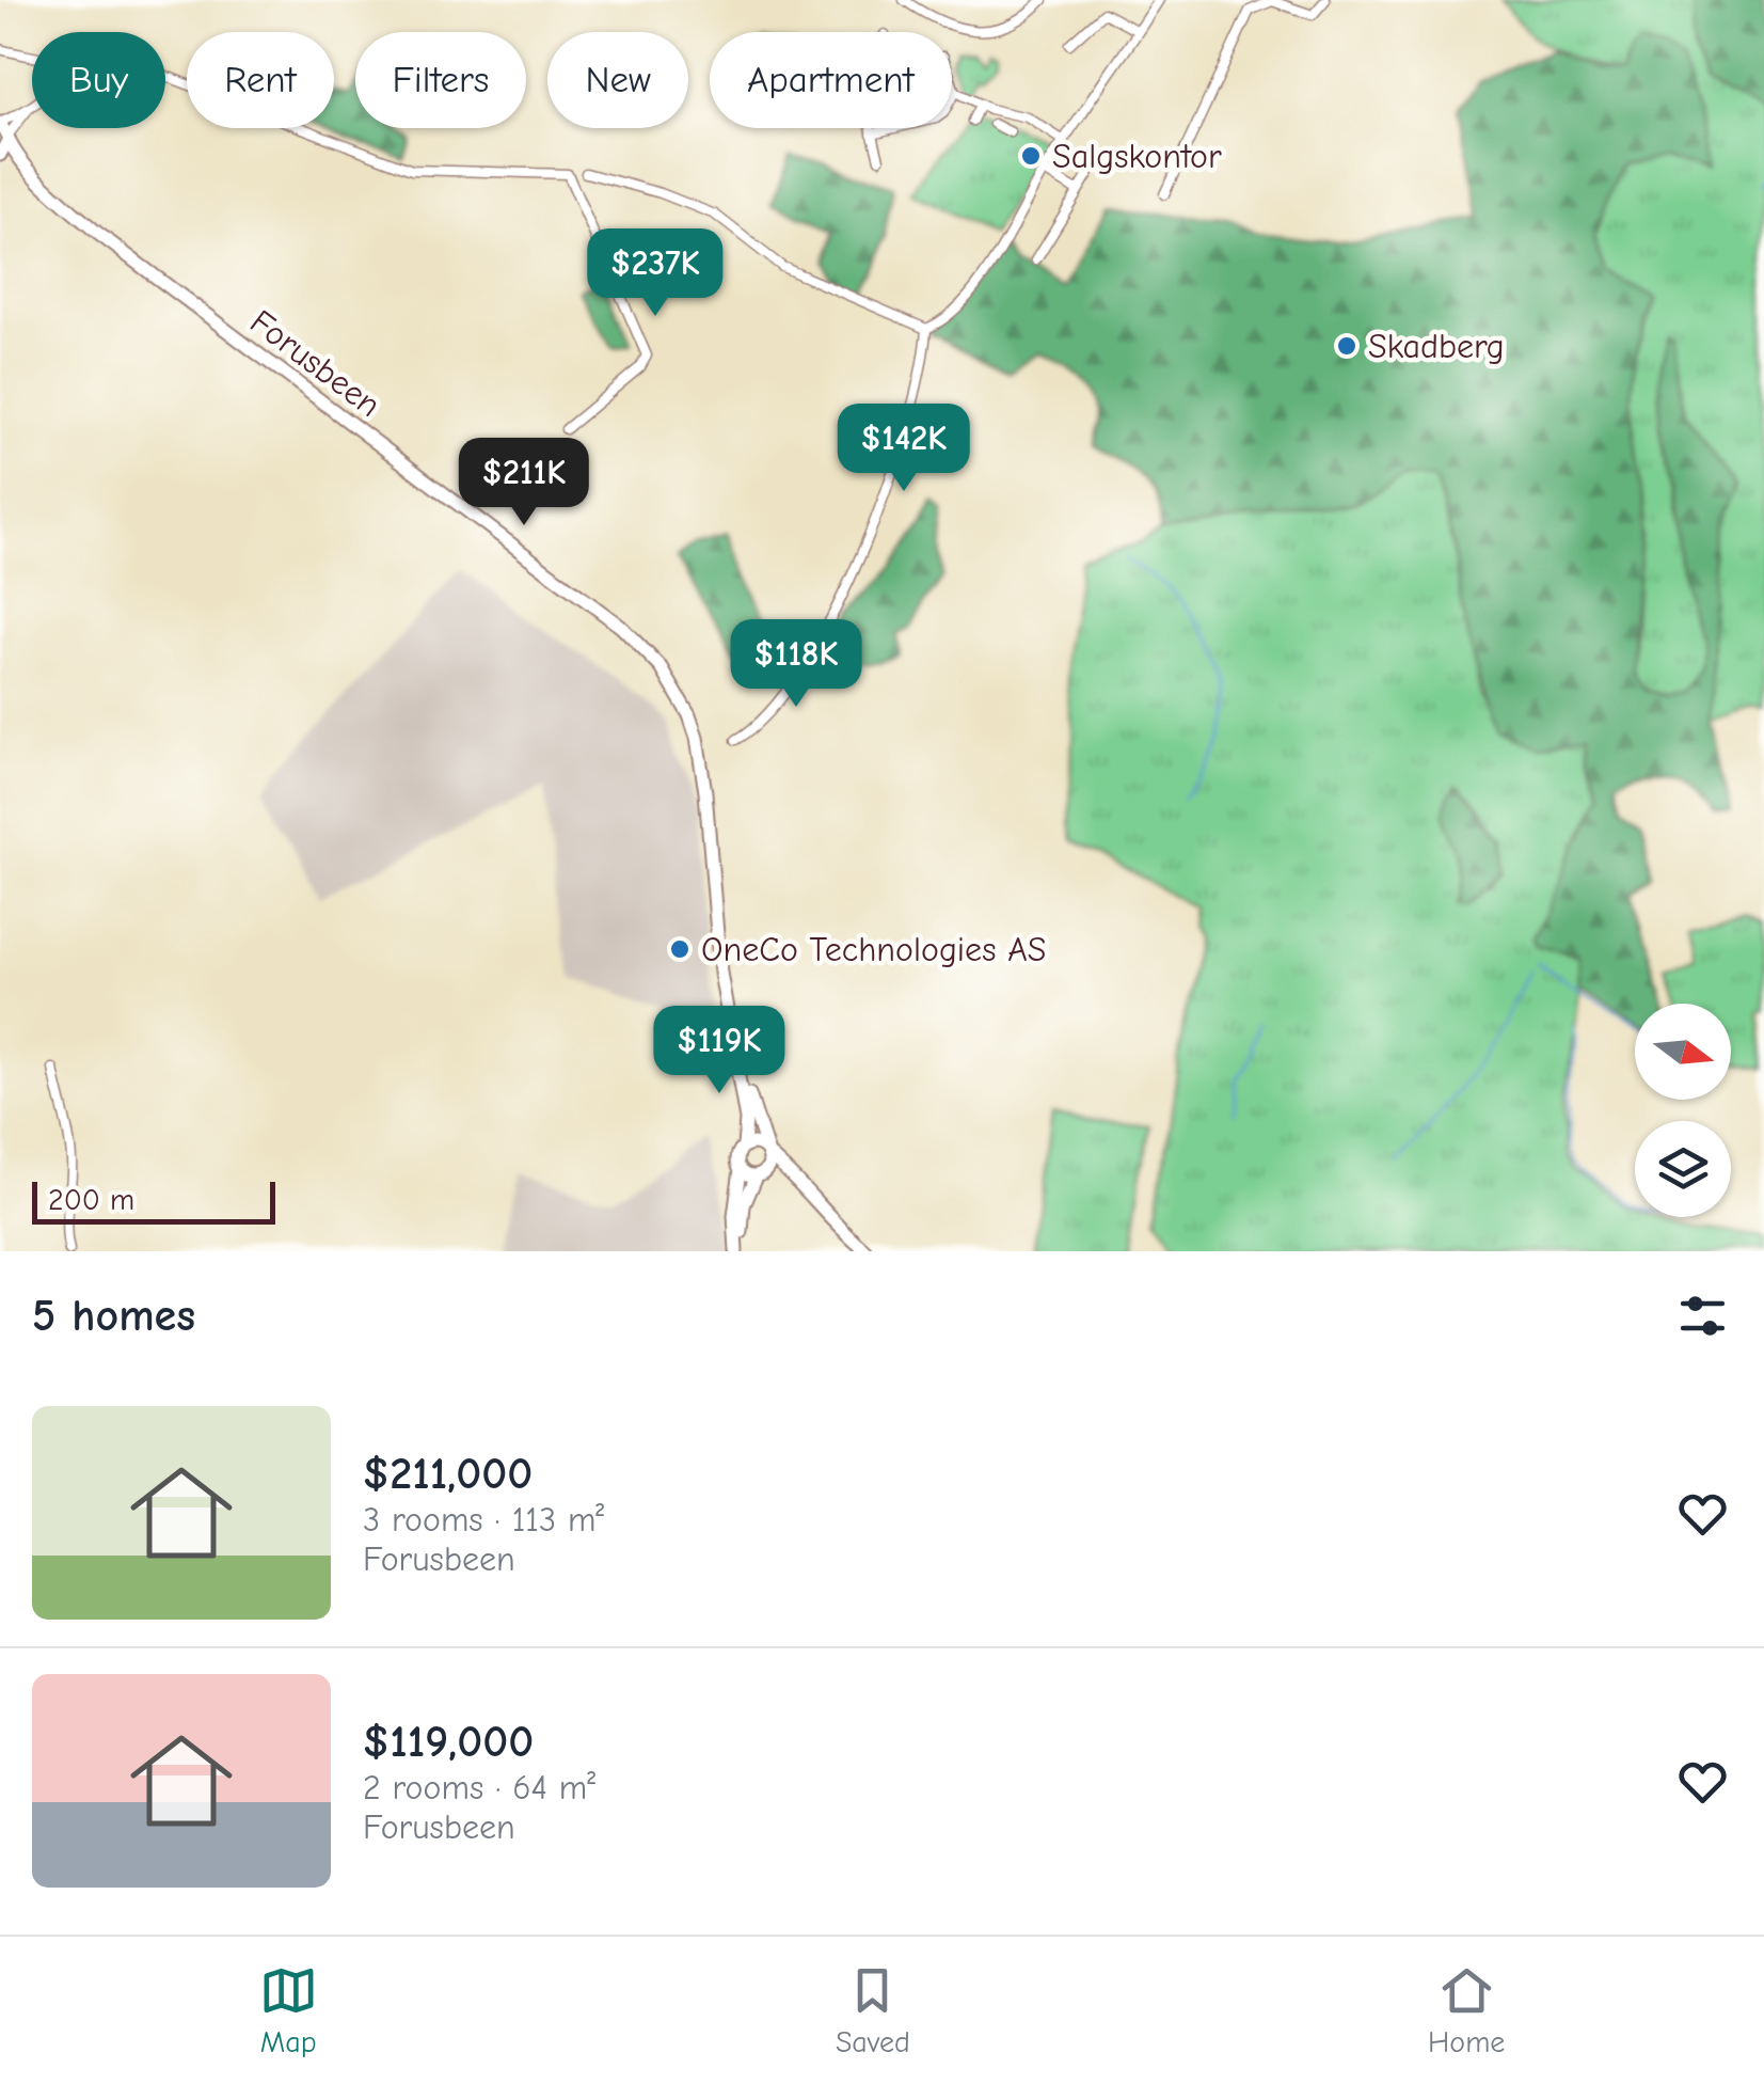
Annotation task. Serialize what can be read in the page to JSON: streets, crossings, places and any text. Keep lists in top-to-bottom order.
{
  "streets": {
    "main road": ["Forusbeen"]
  },
  "places": ["Salgskontor", "Skadberg", "OneCo Technologies AS"],
  "scale_bar": "200 m",
  "north": "right",
  "page": {
    "chip": [
      "Buy",
      "Rent",
      "Filters",
      "New",
      "Apartment"
    ],
    "price": [
      "$237K",
      "$142K",
      "$211K",
      "$118K",
      "$119K"
    ],
    "scale": "200 m",
    "heading": "5 homes",
    "list": [
      {
        "name": "$211,000",
        "note": "3 rooms · 113 m² · Forusbeen"
      },
      {
        "name": "$119,000",
        "note": "2 rooms · 64 m² · Forusbeen"
      }
    ],
    "tabs": ["Map", "Saved", "Home"]
  }
}
